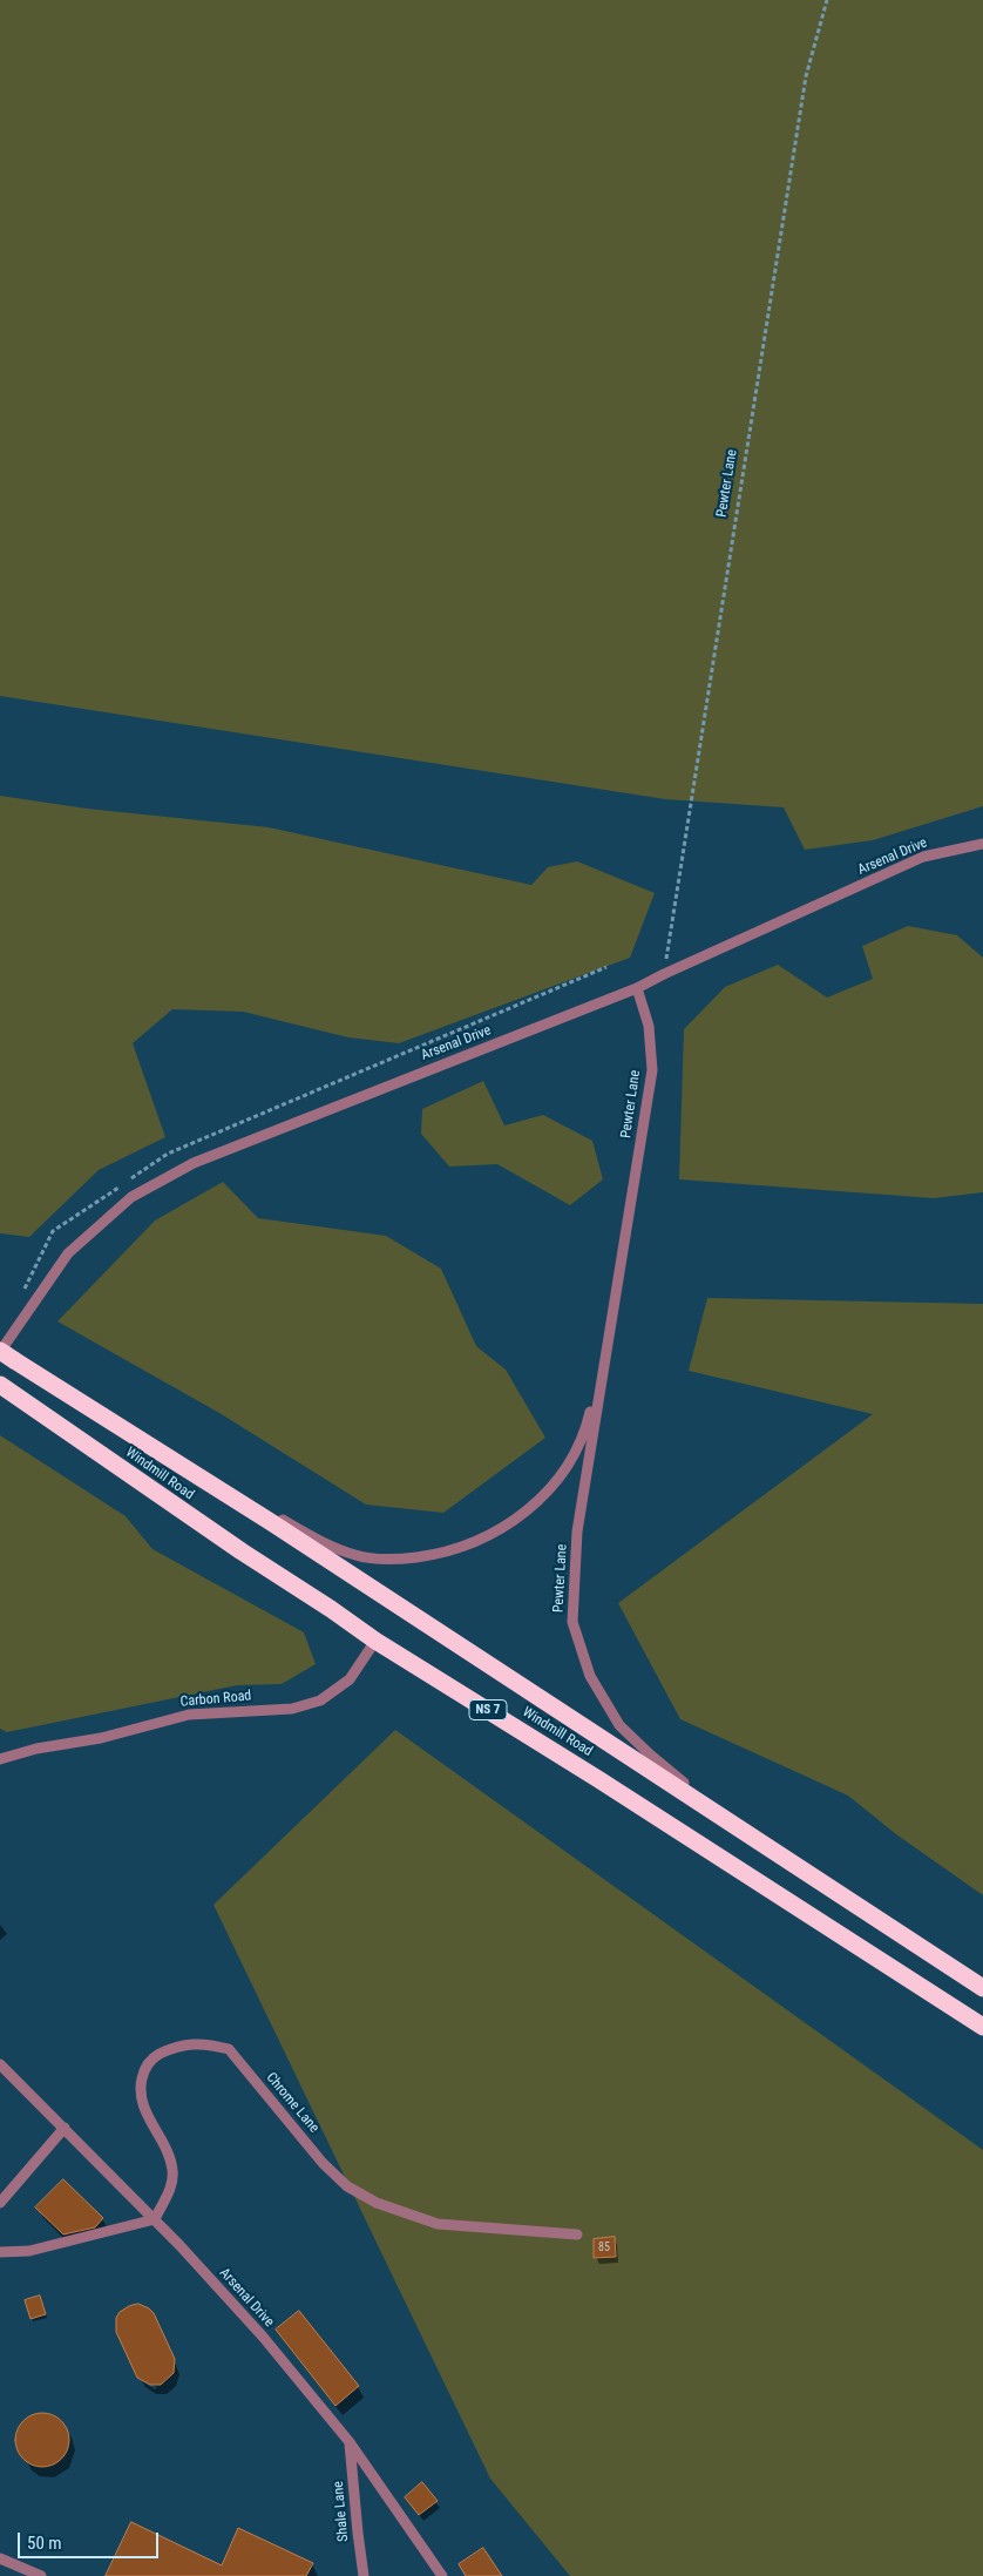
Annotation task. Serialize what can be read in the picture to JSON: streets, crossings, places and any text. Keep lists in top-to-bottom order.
{
  "streets": {
    "highway": ["Windmill Road", "NS 7"],
    "lane": [
      "Pewter Lane",
      "Arsenal Drive",
      "Carbon Road",
      "Chrome Lane",
      "Shale Lane"
    ]
  },
  "crossings": [
    ["Pewter Lane", "Arsenal Drive"],
    ["Pewter Lane", "Windmill Road"],
    ["Arsenal Drive", "Windmill Road"],
    ["Arsenal Drive", "Chrome Lane"],
    ["Arsenal Drive", "Shale Lane"],
    ["Windmill Road", "Carbon Road"]
  ],
  "house_numbers": ["85"],
  "scale_bar": "50 m"
}
